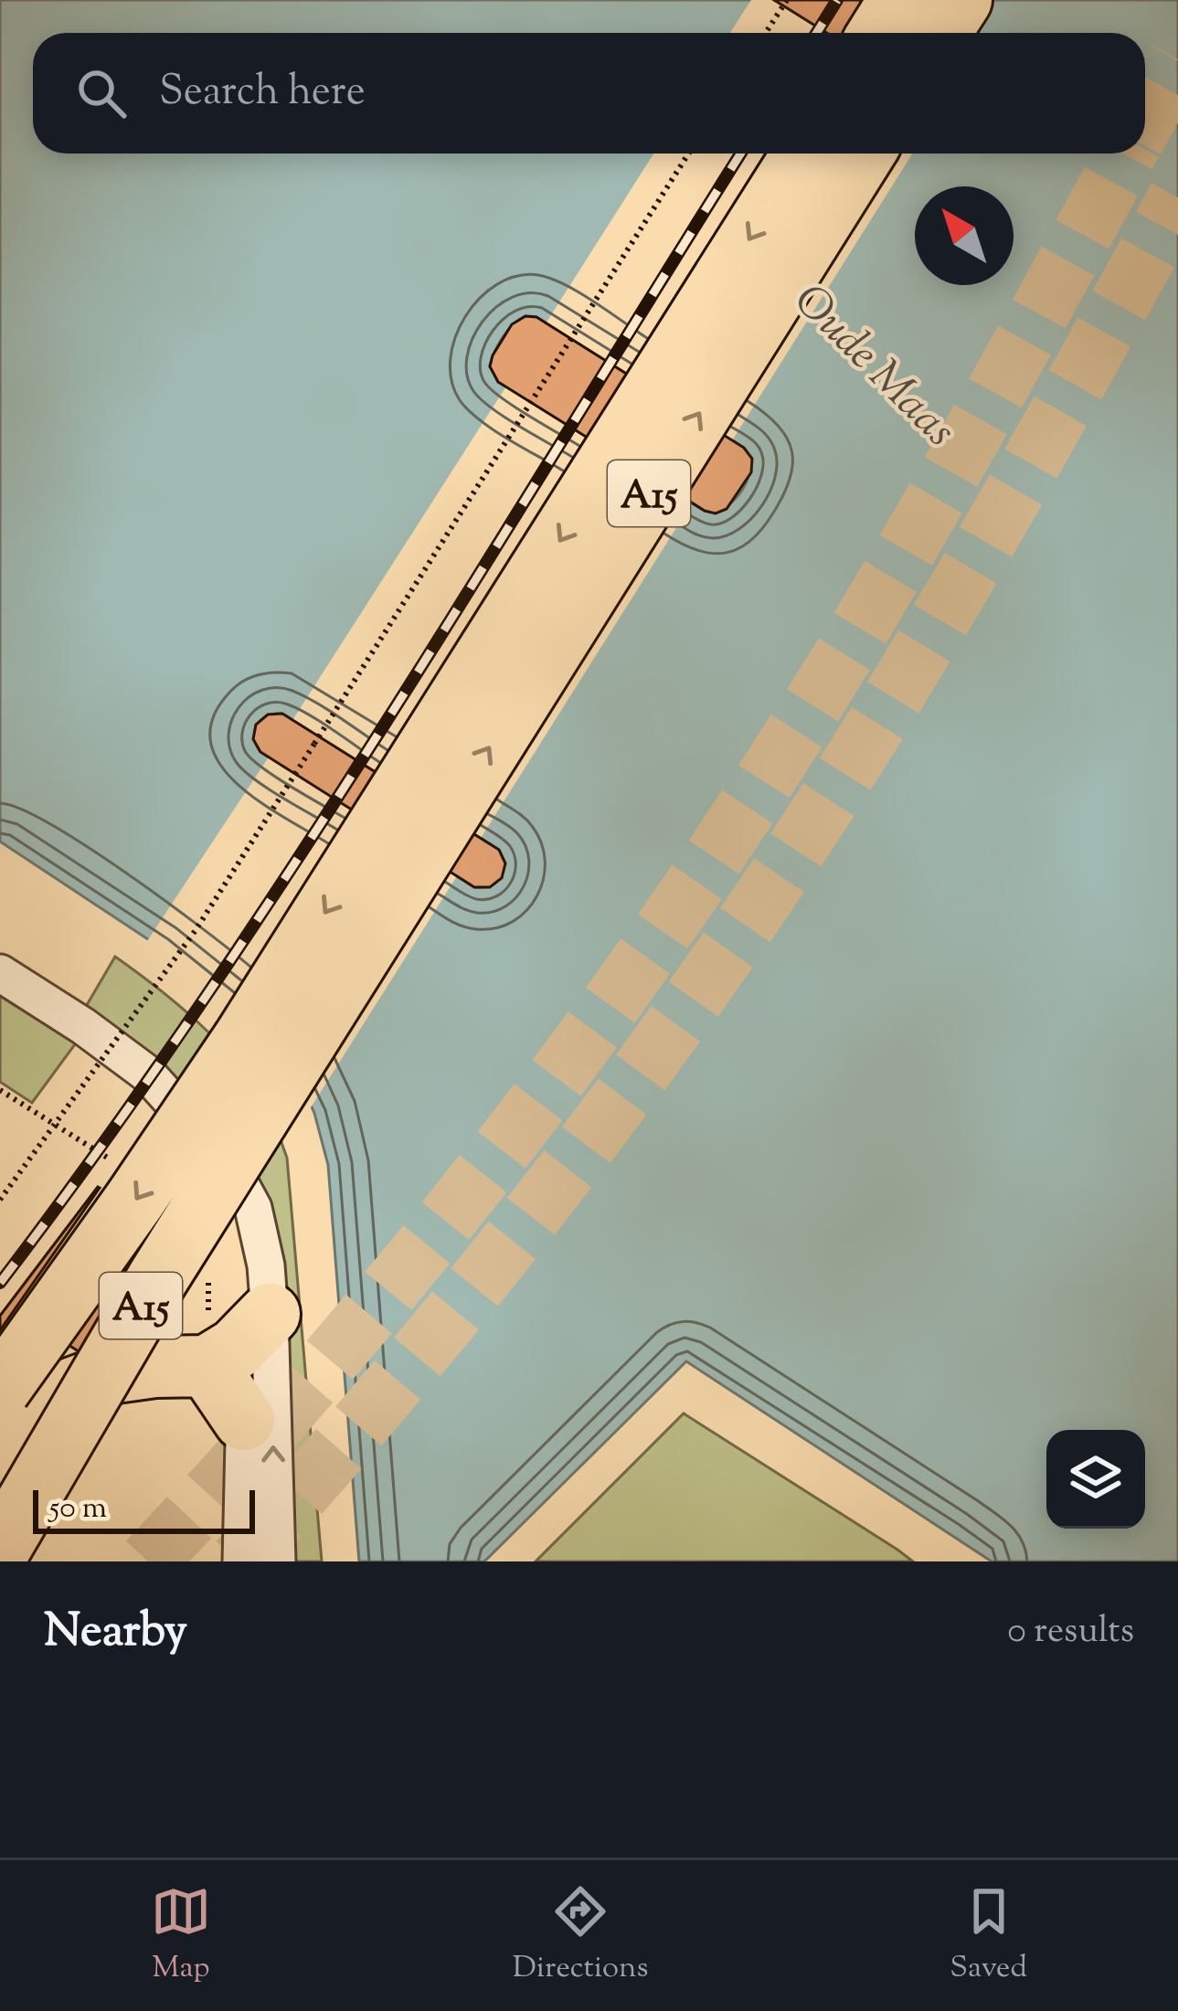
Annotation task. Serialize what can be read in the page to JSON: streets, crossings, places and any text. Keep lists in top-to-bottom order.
{
  "streets": {
    "highway": ["A15"]
  },
  "water": ["Oude Maas"],
  "scale_bar": "50 m",
  "north": "top left",
  "page": {
    "search": "Search here",
    "scale": "50 m",
    "heading": ["Nearby", "0 results"],
    "nav": ["Map", "Directions", "Saved"]
  }
}
